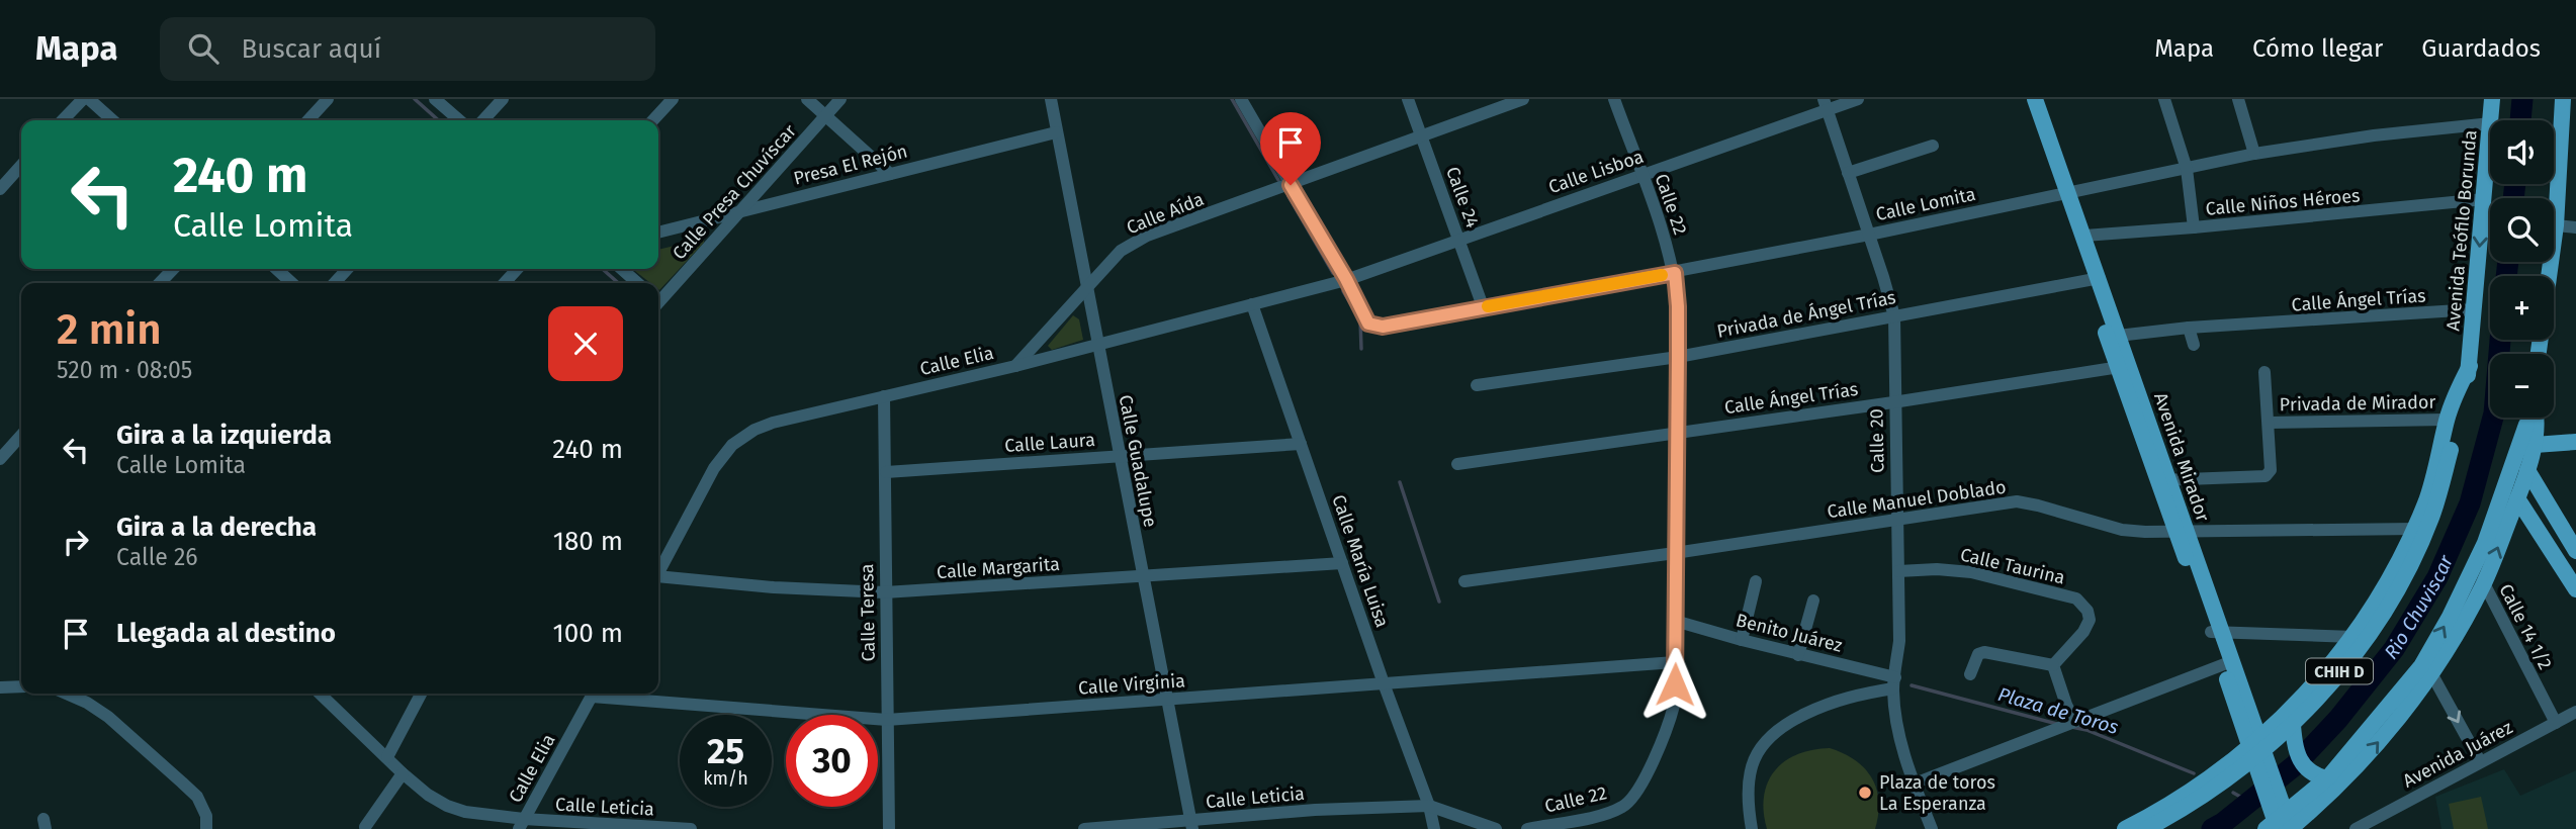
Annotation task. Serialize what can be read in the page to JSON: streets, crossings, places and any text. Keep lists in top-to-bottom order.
{
  "streets": {
    "main road": ["Avenida Teófilo Borunda", "Avenida Mirador", "CHIH D"],
    "street": [
      "Presa El Rejón",
      "Calle Lisboa",
      "Calle Presa Chuvíscar",
      "Calle 24",
      "Calle Niños Héroes",
      "Calle 22",
      "Calle Lomita",
      "Calle Aída",
      "Calle Ángel Trías",
      "Privada de Ángel Trías",
      "Calle Elia",
      "Privada de Mirador",
      "Calle 20",
      "Calle Laura",
      "Calle Guadalupe",
      "Calle Manuel Doblado",
      "Calle María Luisa",
      "Calle Taurina",
      "Calle Margarita",
      "Calle Teresa",
      "Calle 14 1/2",
      "Benito Juárez",
      "Calle Virginia",
      "Avenida Juárez",
      "Calle Leticia"
    ]
  },
  "crossings": [
    ["Presa El Rejón", "Calle Presa Chuvíscar"],
    ["Presa El Rejón", "Calle Guadalupe"],
    ["Calle Lisboa", "Calle 24"],
    ["Calle Lisboa", "Calle 22"],
    ["Calle Lisboa", "Calle Lomita"],
    ["Calle Lisboa", "Calle Elia"],
    ["Calle Lisboa", "Calle 20"],
    ["Calle 24", "Calle Lomita"],
    ["Calle 24", "Calle Aída"],
    ["Calle Niños Héroes", "Avenida Teófilo Borunda"],
    ["Calle Niños Héroes", "Avenida Mirador"],
    ["Calle 22", "Calle Lomita"],
    ["Calle 22", "Calle Ángel Trías"],
    ["Calle 22", "Privada de Ángel Trías"],
    ["Calle 22", "Calle Manuel Doblado"],
    ["Calle 22", "Benito Juárez"],
    ["Calle 22", "Calle Virginia"],
    ["Calle Lomita", "Calle Elia"],
    ["Calle Lomita", "Calle 20"],
    ["Calle Lomita", "Avenida Mirador"],
    ["Calle Aída", "Calle Elia"],
    ["Calle Aída", "Calle Guadalupe"],
    ["Avenida Teófilo Borunda", "Calle Ángel Trías"],
    ["Avenida Teófilo Borunda", "Privada de Mirador"],
    ["Avenida Teófilo Borunda", "Avenida Mirador"],
    ["Avenida Teófilo Borunda", "Calle Manuel Doblado"],
    ["Calle Ángel Trías", "Calle 20"],
    ["Calle Ángel Trías", "Avenida Mirador"],
    ["Privada de Ángel Trías", "Calle 20"],
    ["Privada de Ángel Trías", "Avenida Mirador"],
    ["Calle Elia", "Calle Guadalupe"],
    ["Calle Elia", "Calle María Luisa"],
    ["Calle Elia", "Calle Teresa"],
    ["Calle Elia", "Calle Leticia"],
    ["Privada de Mirador", "Avenida Mirador"],
    ["Calle 20", "Calle Manuel Doblado"],
    ["Calle 20", "Calle Taurina"],
    ["Calle 20", "Benito Juárez"],
    ["Calle Laura", "Calle Guadalupe"],
    ["Calle Laura", "Calle María Luisa"],
    ["Calle Laura", "Calle Teresa"],
    ["Avenida Mirador", "Calle Manuel Doblado"],
    ["Calle Guadalupe", "Calle Margarita"],
    ["Calle Guadalupe", "Calle Virginia"],
    ["Calle Guadalupe", "Calle Leticia"],
    ["Calle María Luisa", "Calle Margarita"],
    ["Calle María Luisa", "Calle Virginia"],
    ["Calle María Luisa", "Calle Leticia"],
    ["Calle Margarita", "Calle Teresa"],
    ["Calle Teresa", "Calle Virginia"],
    ["Calle 14 1/2", "Avenida Juárez"]
  ],
  "water": ["Rio Chuviscar", "Plaza de Toros"],
  "places": ["Plaza de toros La Esperanza"],
  "page": {
    "header": "Mapa",
    "search": "Buscar aquí",
    "nav": ["Mapa", "Cómo llegar", "Guardados"],
    "map_buttons": ["+", "−"],
    "turn": ["240 m", "Calle Lomita"],
    "heading": ["2 min", "520 m · 08:05"],
    "list": [
      {
        "name": "Gira a la izquierda",
        "note": "Calle Lomita",
        "value": "240 m"
      },
      {
        "name": "Gira a la derecha",
        "note": "Calle 26",
        "value": "180 m"
      },
      {
        "name": "Llegada al destino",
        "value": "100 m"
      }
    ],
    "speed": "25 km/h",
    "limit": "30"
  }
}
